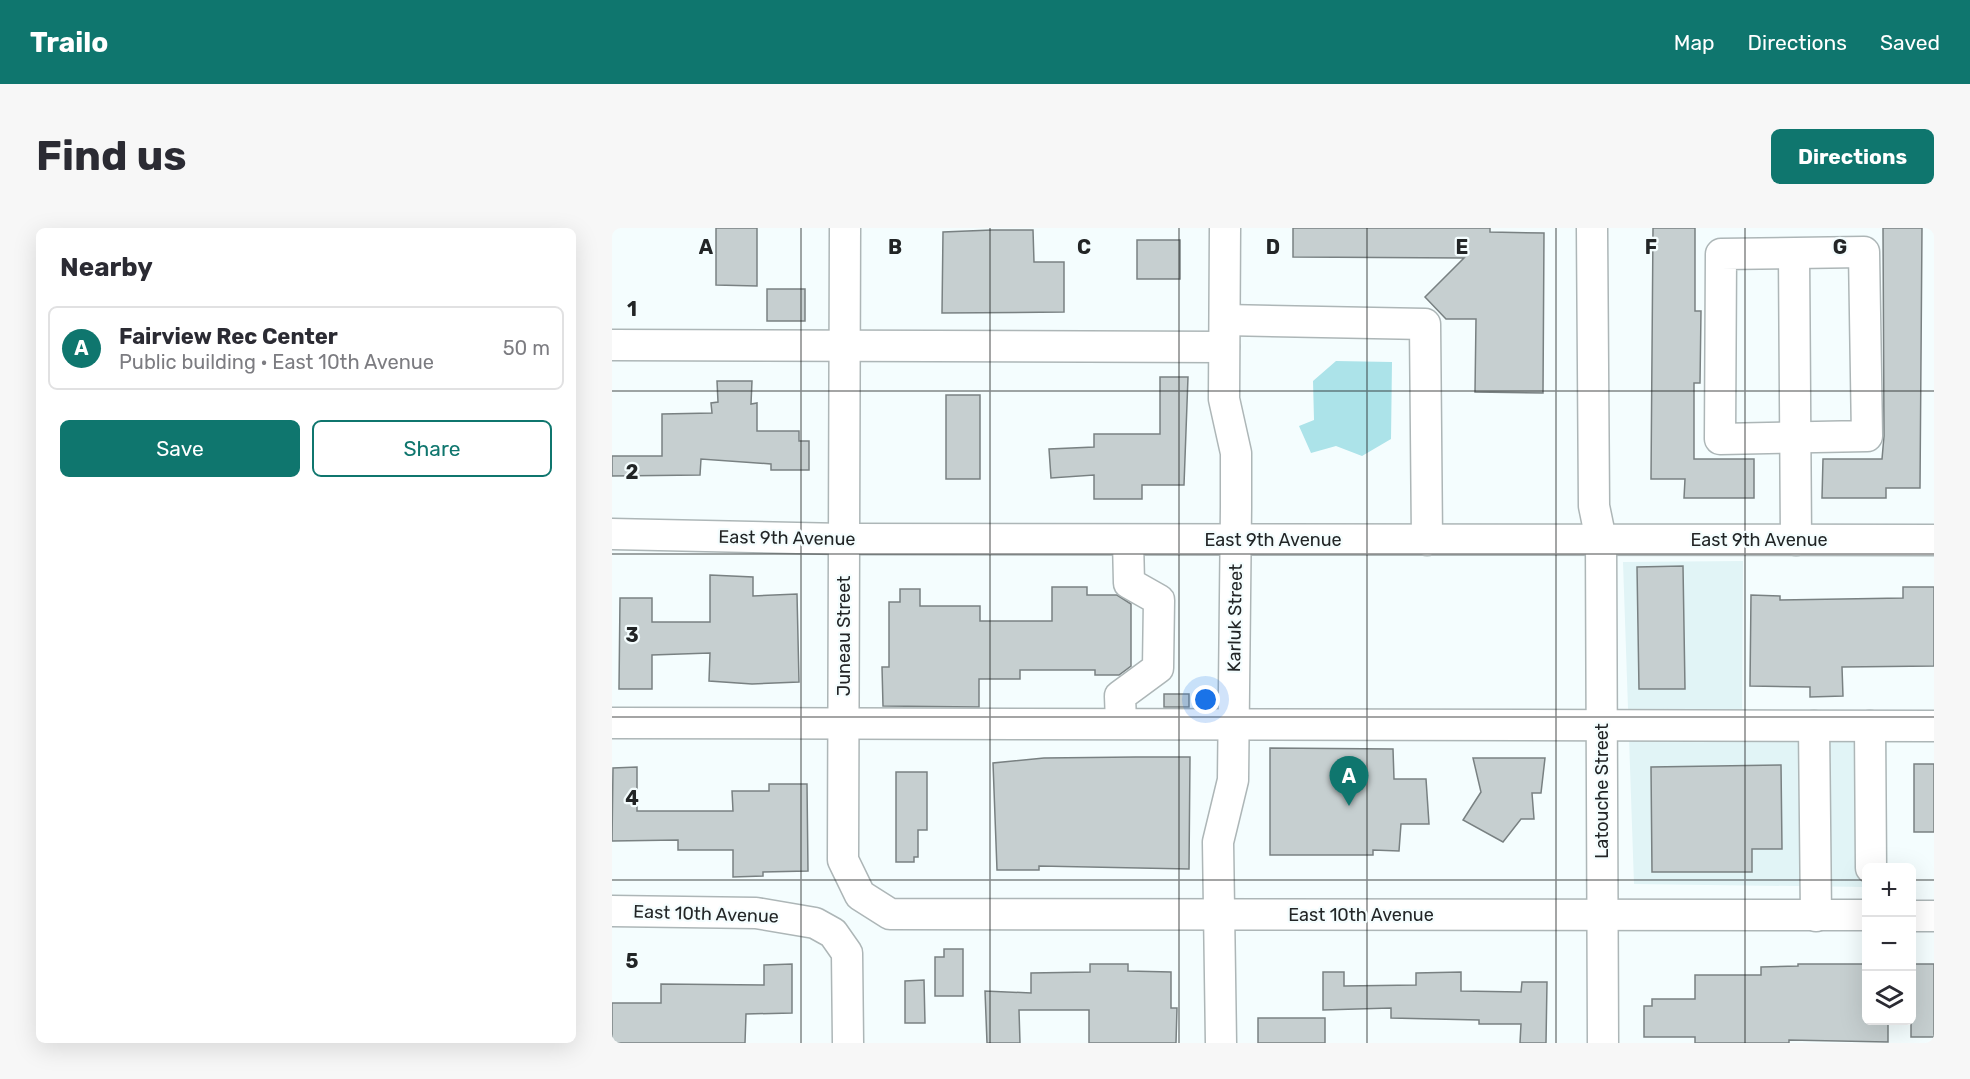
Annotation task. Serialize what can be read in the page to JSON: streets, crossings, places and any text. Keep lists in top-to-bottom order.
{
  "streets": {
    "street": [
      "East 9th Avenue",
      "Karluk Street",
      "Juneau Street",
      "Latouche Street",
      "East 10th Avenue"
    ]
  },
  "crossings": [
    ["East 9th Avenue", "Karluk Street"],
    ["East 9th Avenue", "Juneau Street"],
    ["East 9th Avenue", "Latouche Street"],
    ["Karluk Street", "East 10th Avenue"],
    ["Juneau Street", "East 10th Avenue"],
    ["Latouche Street", "East 10th Avenue"]
  ],
  "page": {
    "header": "Trailo",
    "nav": ["Map", "Directions", "Saved"],
    "buttons": [
      "Directions",
      ["Save", "Share"]
    ],
    "title": "Find us",
    "heading": "Nearby",
    "list": [
      {
        "mark": "A",
        "name": "Fairview Rec Center",
        "note": "Public building · East 10th Avenue",
        "value": "50 m"
      }
    ],
    "pins": "A",
    "map_buttons": ["+", "−"]
  },
  "grid": {
    "columns": [
      "A",
      "B",
      "C",
      "D",
      "E",
      "F",
      "G"
    ],
    "rows": [
      "1",
      "2",
      "3",
      "4",
      "5"
    ]
  }
}
